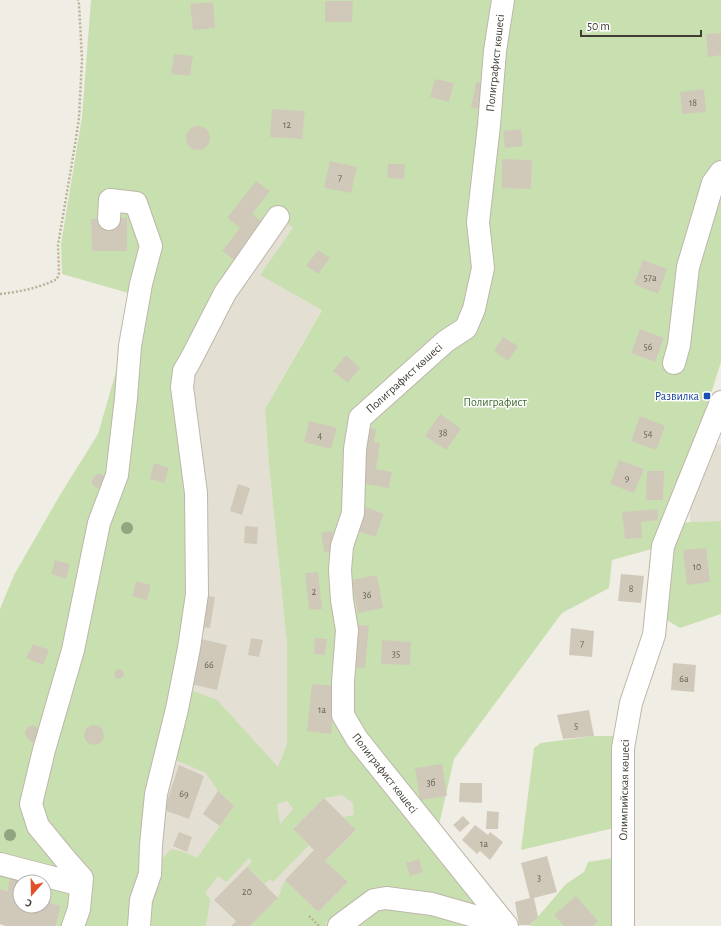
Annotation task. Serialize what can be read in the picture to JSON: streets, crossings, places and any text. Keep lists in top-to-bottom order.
{
  "streets": {
    "street": ["Полиграфист көшесі", "Олимпийская көшесі"]
  },
  "parks": ["Полиграфист"],
  "places": {
    "transit": ["Развилка"]
  },
  "house_numbers": [
    "18",
    "12",
    "7",
    "57а",
    "56",
    "38",
    "54",
    "4",
    "9",
    "10",
    "8",
    "2",
    "36",
    "7",
    "35",
    "66",
    "6а",
    "1а",
    "5",
    "3б",
    "69",
    "1а",
    "3",
    "20"
  ],
  "scale_bar": "50 m",
  "north": "bottom"
}
